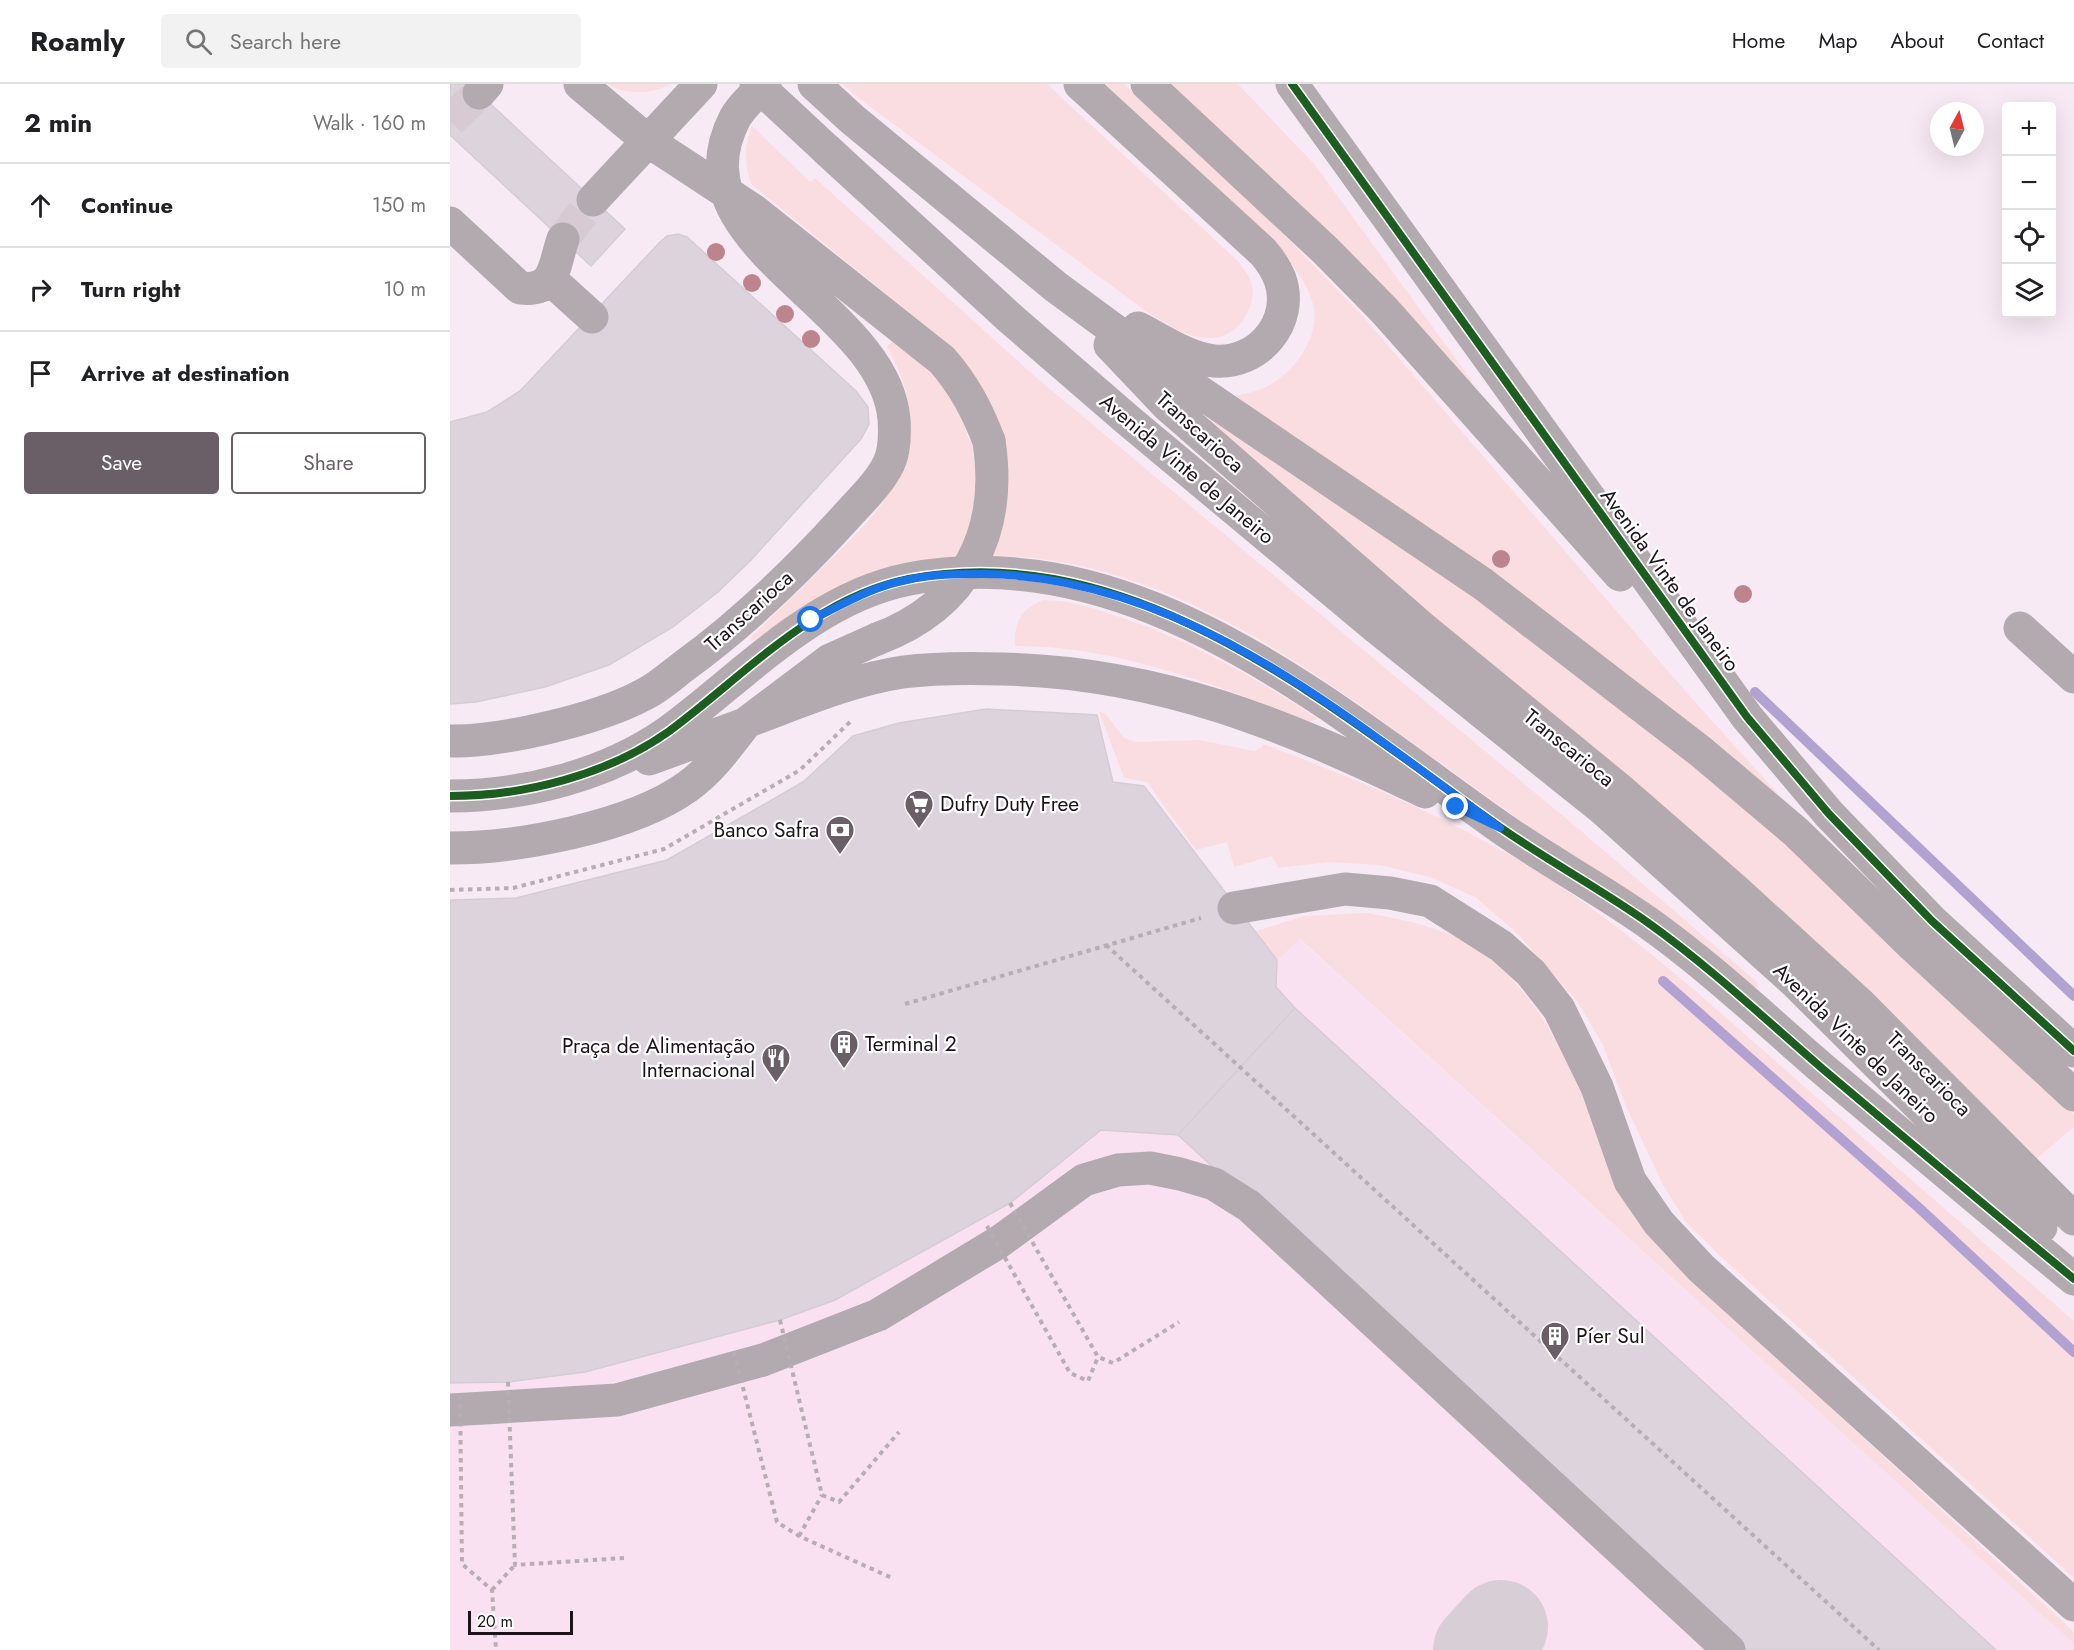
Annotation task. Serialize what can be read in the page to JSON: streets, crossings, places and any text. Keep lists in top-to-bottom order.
{
  "streets": {
    "street": ["Transcarioca", "Avenida Vinte de Janeiro"]
  },
  "places": {
    "supermarket": ["Dufry Duty Free"],
    "bank": ["Banco Safra"],
    "building": ["Terminal 2", "Píer Sul"],
    "restaurant": ["Praça de Alimentação Internacional"]
  },
  "scale_bar": "20 m",
  "north": "top",
  "page": {
    "header": "Roamly",
    "search": "Search here",
    "nav": [
      "Home",
      "Map",
      "About",
      "Contact"
    ],
    "heading": ["2 min", "Walk · 160 m"],
    "map_buttons": ["+", "−"],
    "list": [
      ["Continue", "150 m"],
      ["Turn right", "10 m"],
      "Arrive at destination"
    ],
    "buttons": ["Save", "Share"],
    "scale": "20 m"
  }
}
